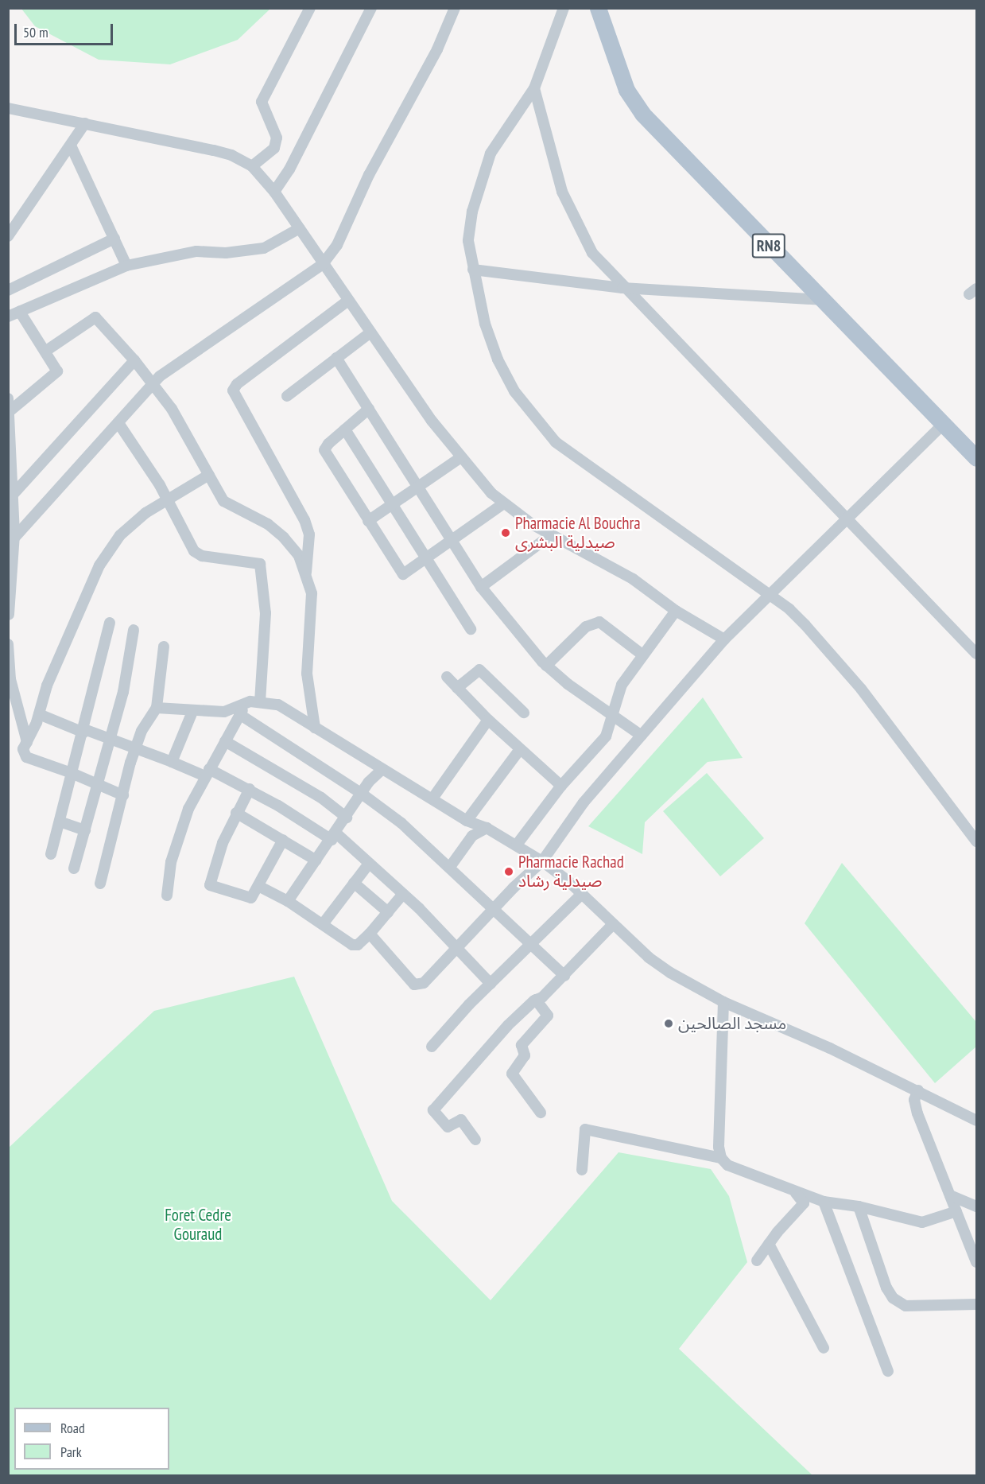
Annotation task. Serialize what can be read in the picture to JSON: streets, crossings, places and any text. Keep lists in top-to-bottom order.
{
  "streets": {
    "main road": ["RN8"]
  },
  "parks": ["Foret Cedre Gouraud"],
  "places": ["Pharmacie Al Bouchra صيدلية البشرى", "Pharmacie Rachad صيدلية رشاد", "مسجد الصالحين"],
  "legend": ["Road", "Park"],
  "scale_bar": "50 m"
}
